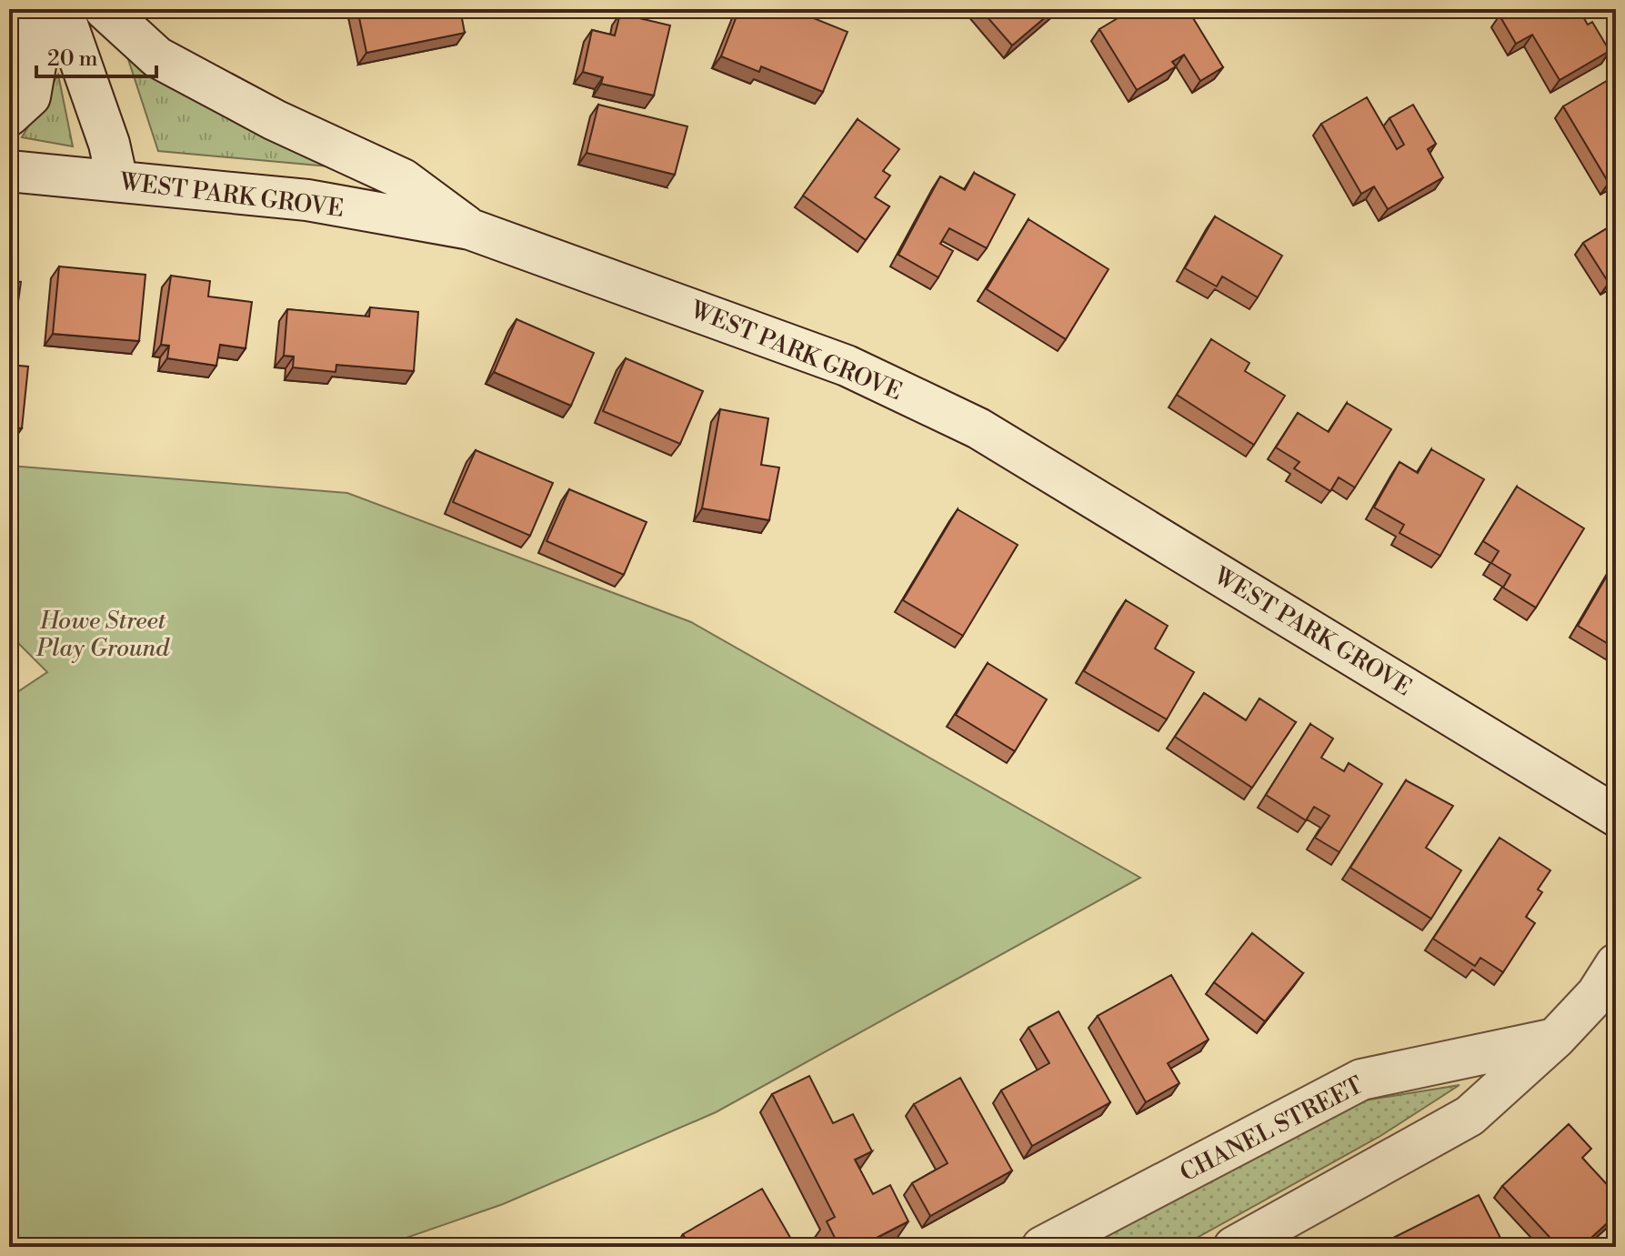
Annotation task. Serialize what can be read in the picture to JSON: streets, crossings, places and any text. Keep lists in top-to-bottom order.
{
  "streets": {
    "street": ["WEST PARK GROVE", "CHANEL STREET"]
  },
  "parks": ["Howe Street Play Ground"],
  "scale_bar": "20 m"
}
